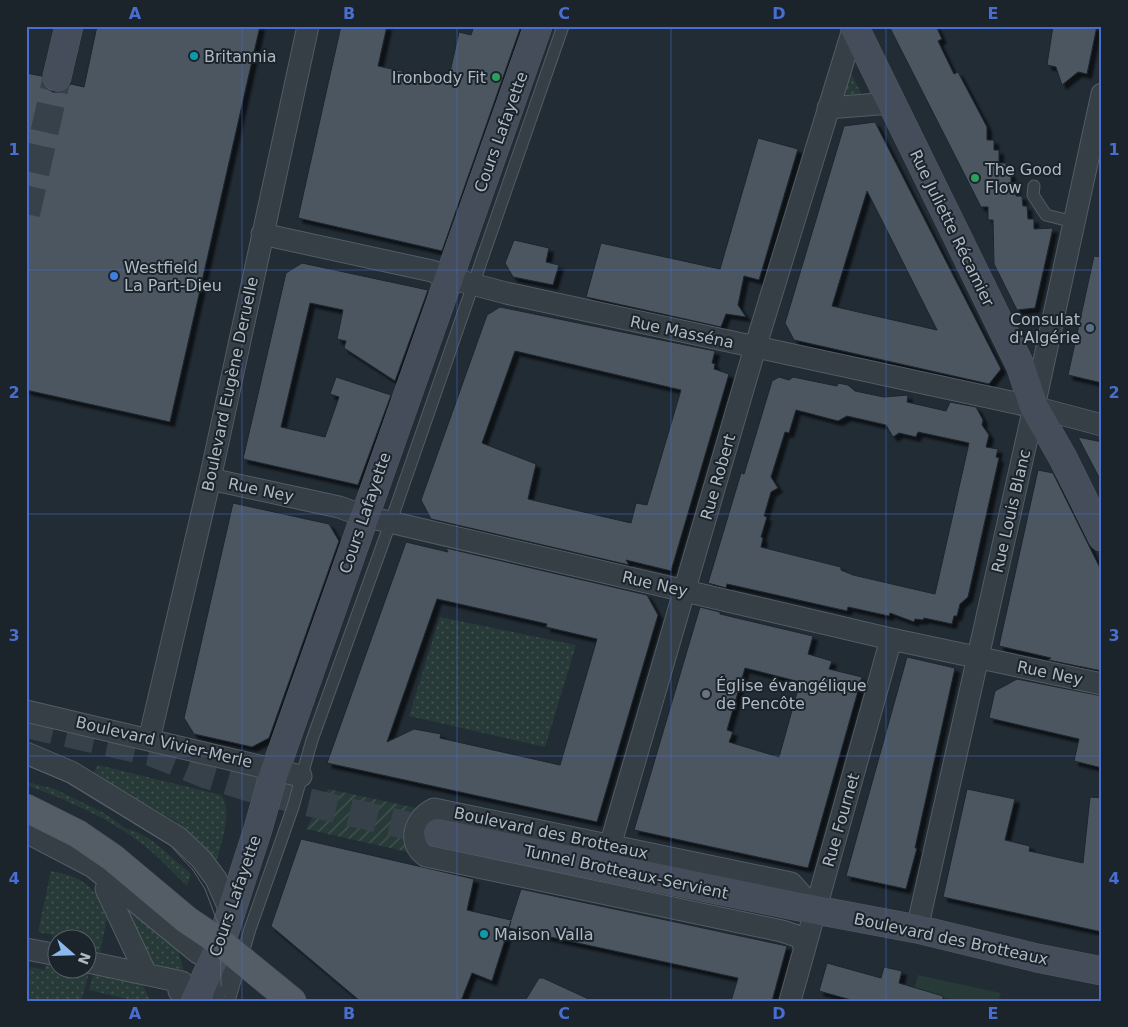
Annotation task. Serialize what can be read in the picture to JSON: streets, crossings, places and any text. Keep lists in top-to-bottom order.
{
  "streets": {
    "main road": [
      "Cours Lafayette",
      "Rue Juliette Récamier",
      "Boulevard des Brotteaux",
      "Tunnel Brotteaux-Servient"
    ],
    "street": [
      "Rue Masséna",
      "Boulevard Eugène Deruelle",
      "Rue Robert",
      "Rue Ney",
      "Rue Louis Blanc",
      "Boulevard Vivier-Merle",
      "Rue Fournet"
    ]
  },
  "crossings": [
    ["Cours Lafayette", "Rue Masséna"],
    ["Cours Lafayette", "Rue Ney"],
    ["Cours Lafayette", "Boulevard Vivier-Merle"],
    ["Rue Juliette Récamier", "Rue Masséna"],
    ["Rue Juliette Récamier", "Rue Robert"],
    ["Rue Juliette Récamier", "Rue Louis Blanc"],
    ["Rue Masséna", "Boulevard Eugène Deruelle"],
    ["Rue Masséna", "Rue Robert"],
    ["Rue Masséna", "Rue Louis Blanc"],
    ["Boulevard Eugène Deruelle", "Rue Ney"],
    ["Boulevard Eugène Deruelle", "Boulevard Vivier-Merle"],
    ["Rue Robert", "Rue Ney"],
    ["Rue Robert", "Boulevard des Brotteaux"],
    ["Rue Ney", "Rue Louis Blanc"],
    ["Rue Ney", "Rue Fournet"],
    ["Rue Louis Blanc", "Boulevard des Brotteaux"],
    ["Rue Fournet", "Boulevard des Brotteaux"],
    ["Rue Fournet", "Tunnel Brotteaux-Servient"],
    ["Boulevard des Brotteaux", "Tunnel Brotteaux-Servient"]
  ],
  "places": [
    "Britannia",
    "Ironbody Fit",
    "The Good Flow",
    "Westfield La Part-Dieu",
    "Consulat d'Algérie",
    "Église évangélique de Pencôte",
    "Maison Valla"
  ],
  "north": "right",
  "grid": {
    "columns": [
      "A",
      "B",
      "C",
      "D",
      "E"
    ],
    "rows": [
      "1",
      "2",
      "3",
      "4"
    ]
  }
}
